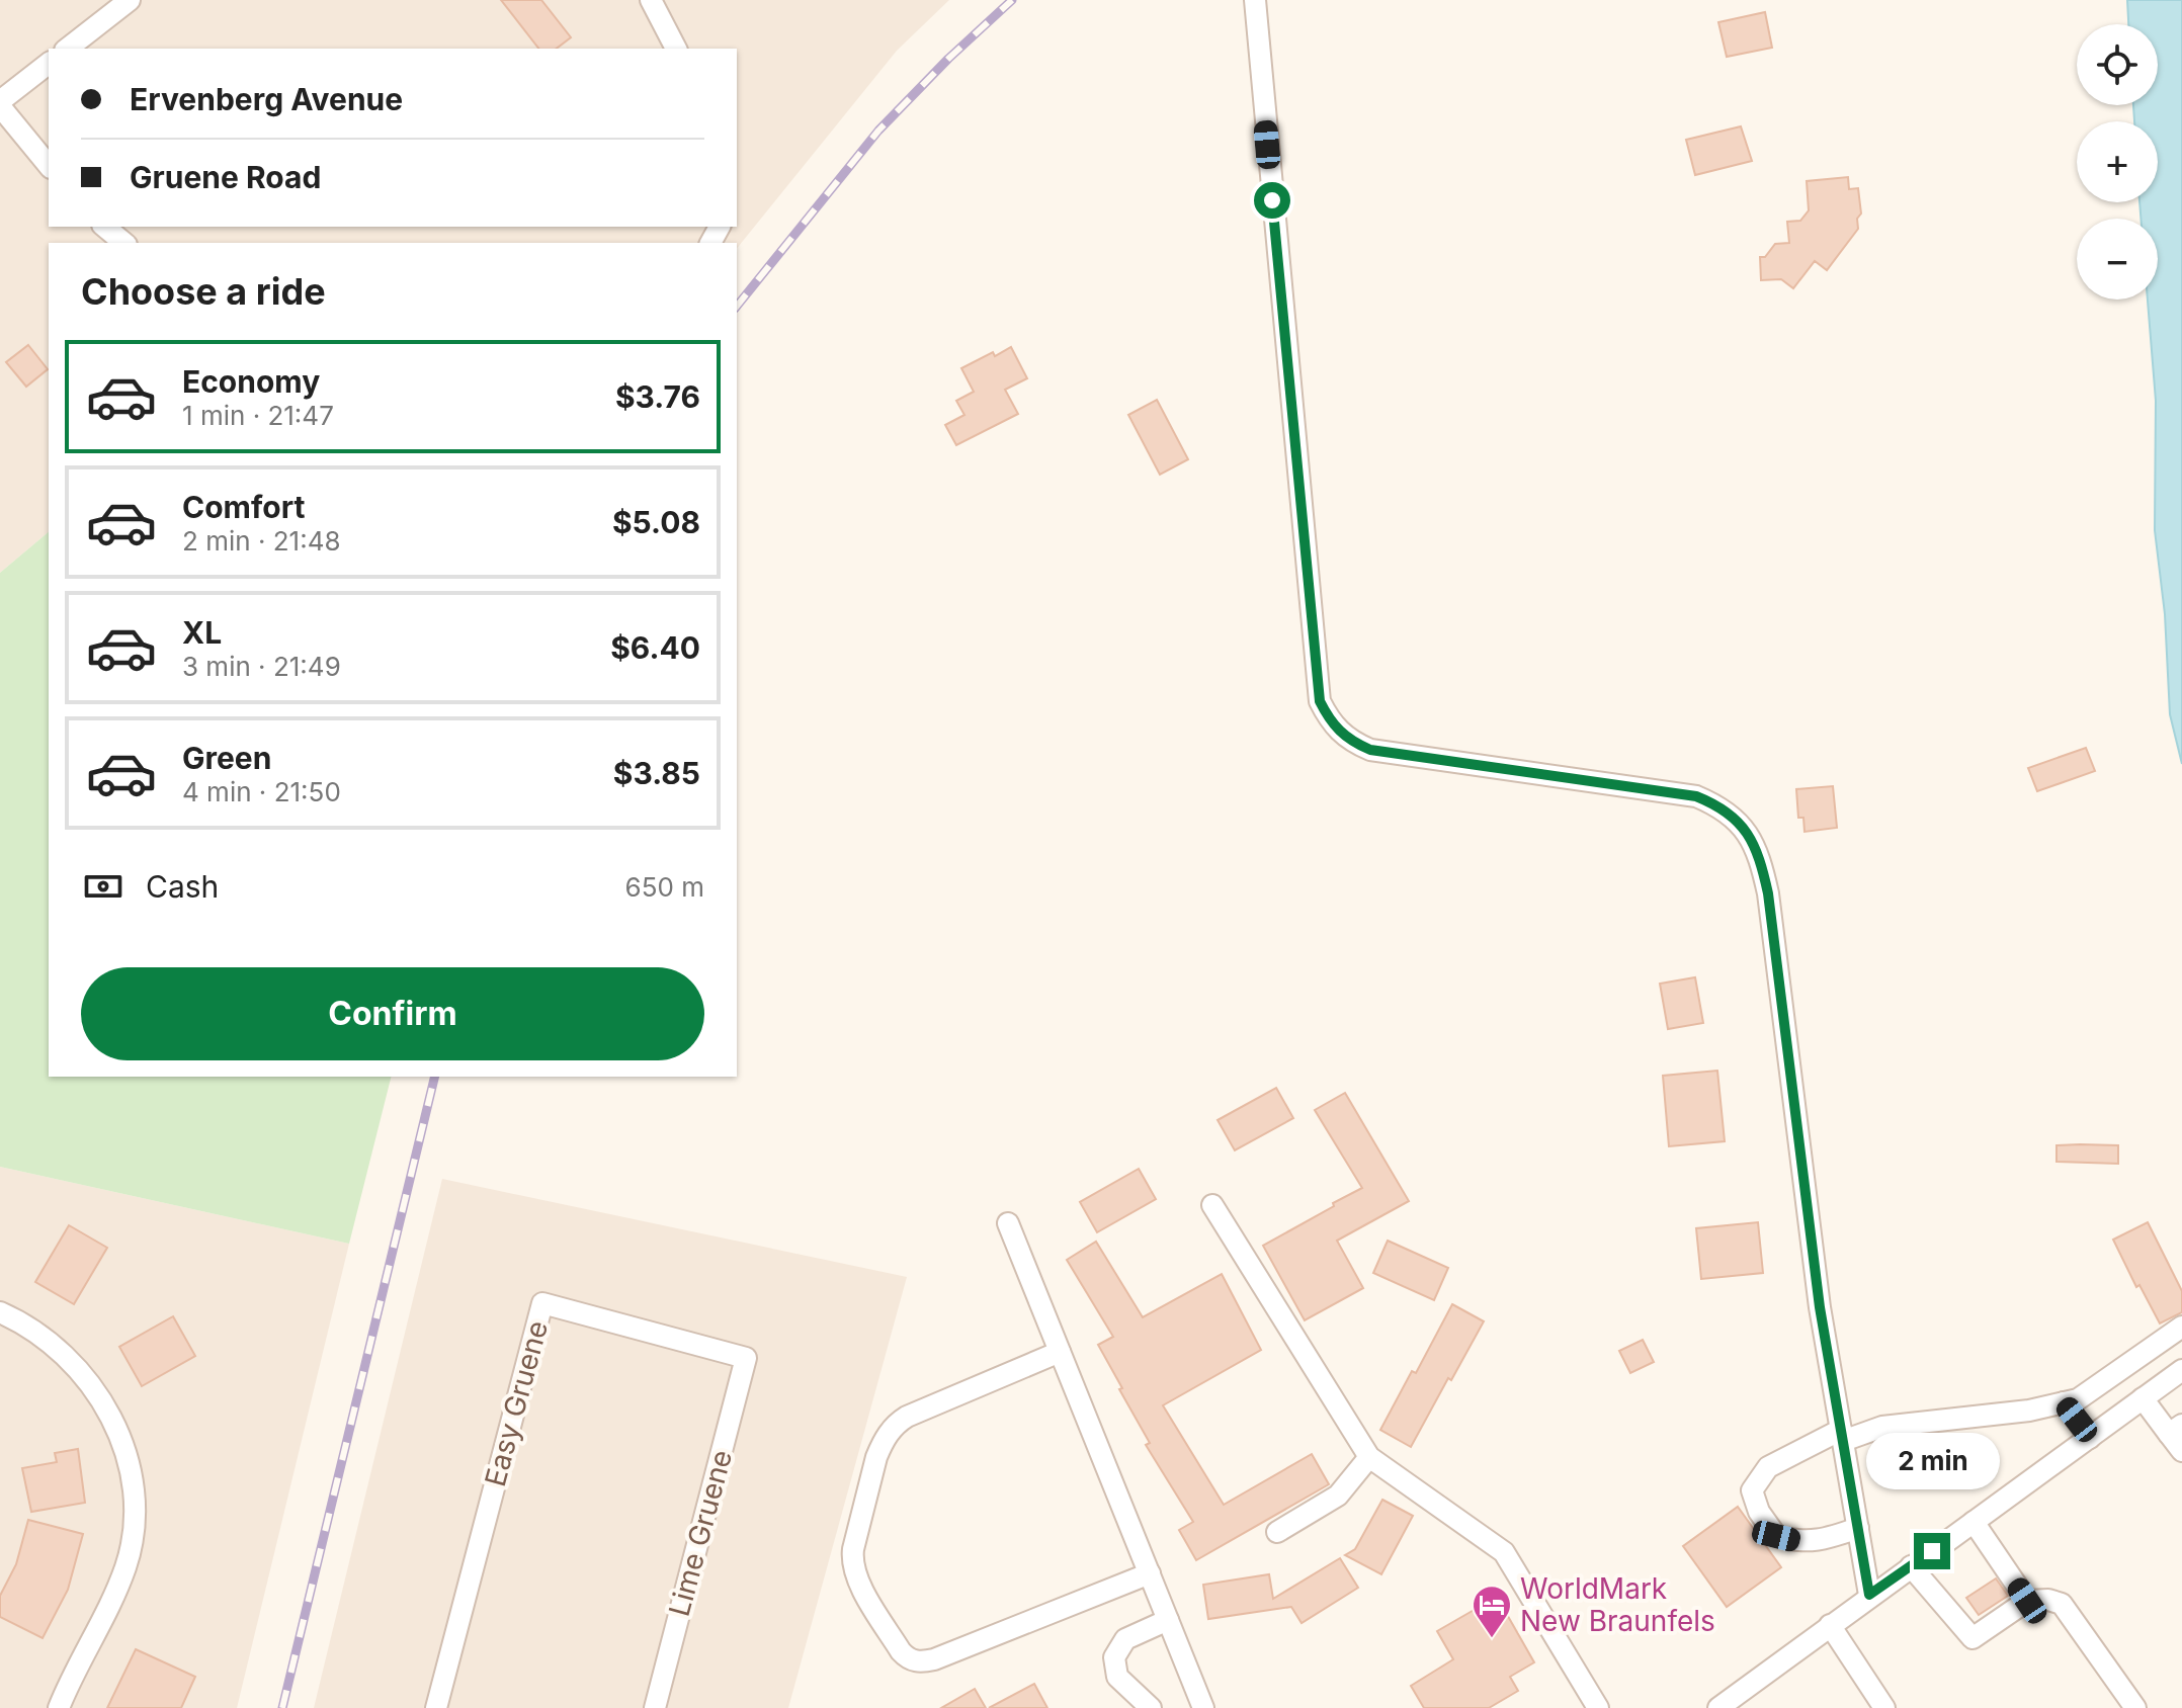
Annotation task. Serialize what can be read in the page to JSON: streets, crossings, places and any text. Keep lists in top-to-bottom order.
{
  "streets": {
    "street": ["Easy Gruene", "Lime Gruene"]
  },
  "crossings": [
    ["Easy Gruene", "Lime Gruene"]
  ],
  "places": {
    "hotel": ["WorldMark New Braunfels"]
  },
  "page": {
    "map_buttons": ["+", "−"],
    "banner": ["Ervenberg Avenue", "Gruene Road"],
    "heading": "Choose a ride",
    "list": [
      {
        "name": "Economy",
        "note": "1 min · 21:47",
        "value": "$3.76"
      },
      {
        "name": "Comfort",
        "note": "2 min · 21:48",
        "value": "$5.08"
      },
      {
        "name": "XL",
        "note": "3 min · 21:49",
        "value": "$6.40"
      },
      {
        "name": "Green",
        "note": "4 min · 21:50",
        "value": "$3.85"
      }
    ],
    "pay": ["Cash", "650 m"],
    "buttons": "Confirm",
    "bubble": "2 min"
  }
}
